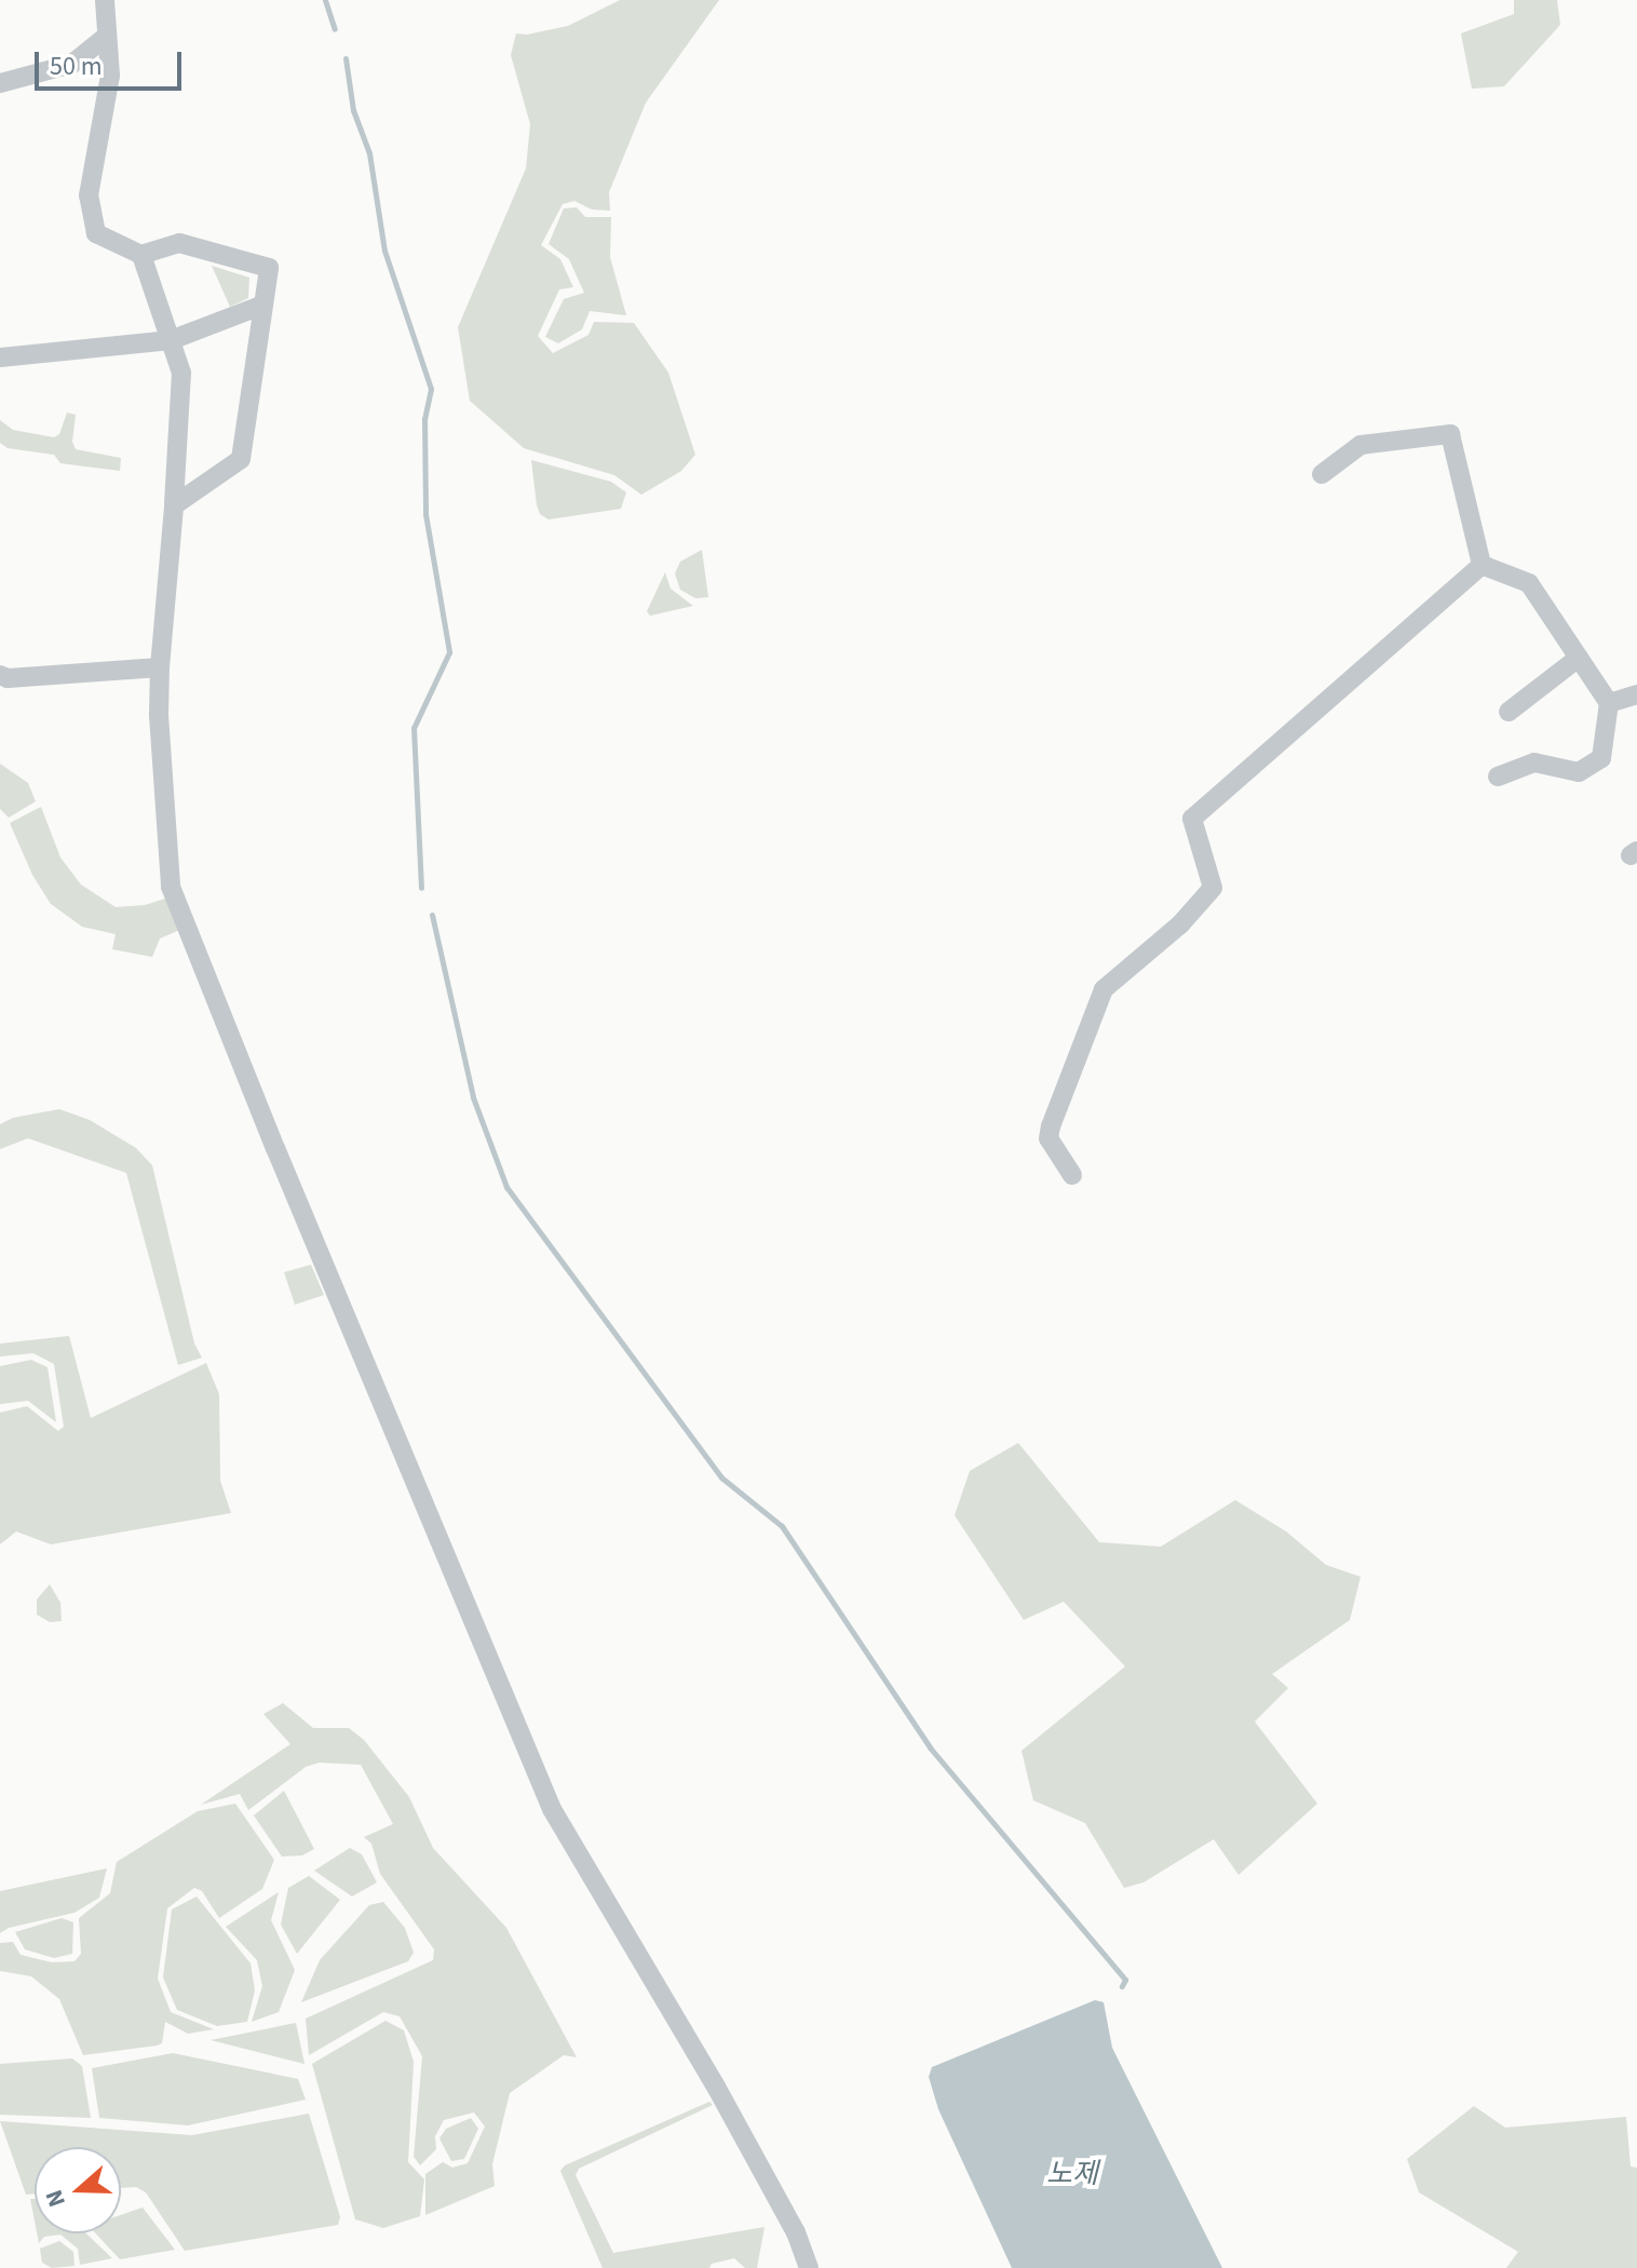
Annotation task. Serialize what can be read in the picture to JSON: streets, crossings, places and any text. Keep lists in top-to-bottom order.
{
  "water": ["노제"],
  "scale_bar": "50 m",
  "north": "left"
}
